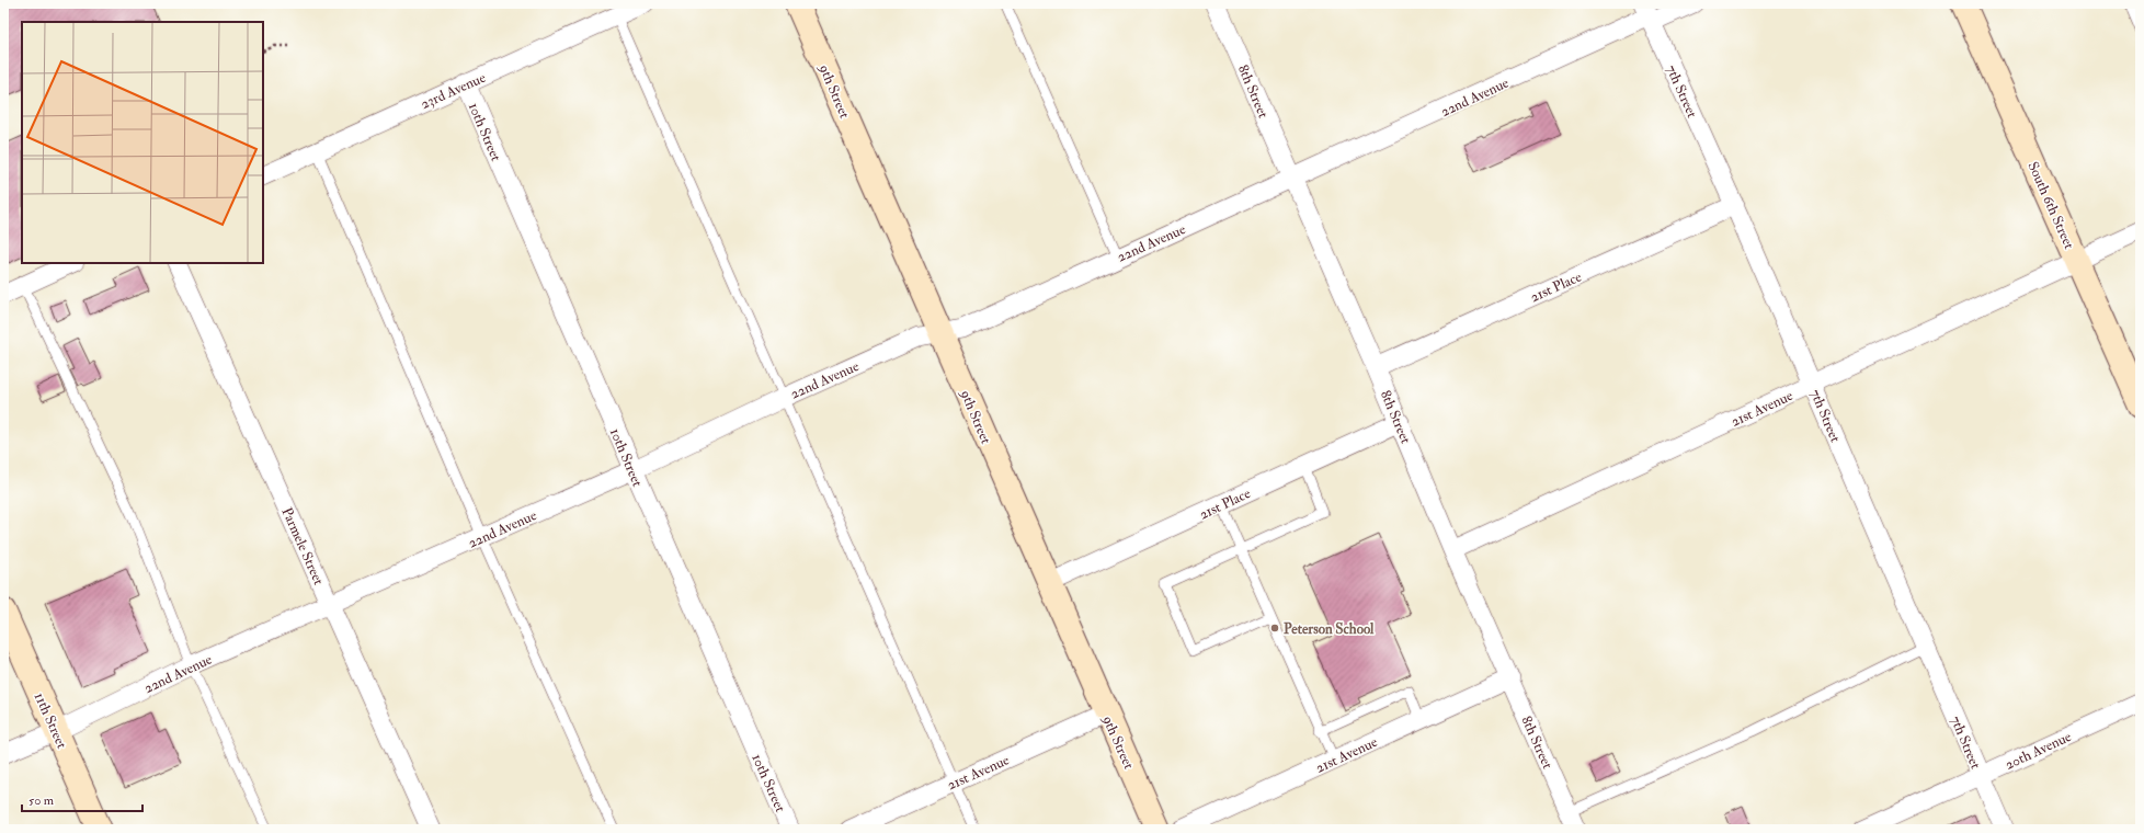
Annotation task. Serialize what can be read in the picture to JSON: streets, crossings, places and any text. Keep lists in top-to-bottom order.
{
  "streets": {
    "street": [
      "23rd Avenue",
      "9th Street",
      "8th Street",
      "7th Street",
      "22nd Avenue",
      "10th Street",
      "South 6th Street",
      "21st Place",
      "21st Avenue",
      "Parmele Street",
      "11th Street",
      "20th Avenue"
    ]
  },
  "crossings": [
    ["23rd Avenue", "10th Street"],
    ["9th Street", "22nd Avenue"],
    ["9th Street", "21st Place"],
    ["9th Street", "21st Avenue"],
    ["8th Street", "22nd Avenue"],
    ["8th Street", "21st Place"],
    ["8th Street", "21st Avenue"],
    ["7th Street", "22nd Avenue"],
    ["7th Street", "21st Place"],
    ["7th Street", "21st Avenue"],
    ["7th Street", "20th Avenue"],
    ["22nd Avenue", "10th Street"],
    ["22nd Avenue", "Parmele Street"],
    ["22nd Avenue", "11th Street"],
    ["South 6th Street", "21st Avenue"]
  ],
  "places": ["Peterson School"],
  "scale_bar": "50 m"
}
